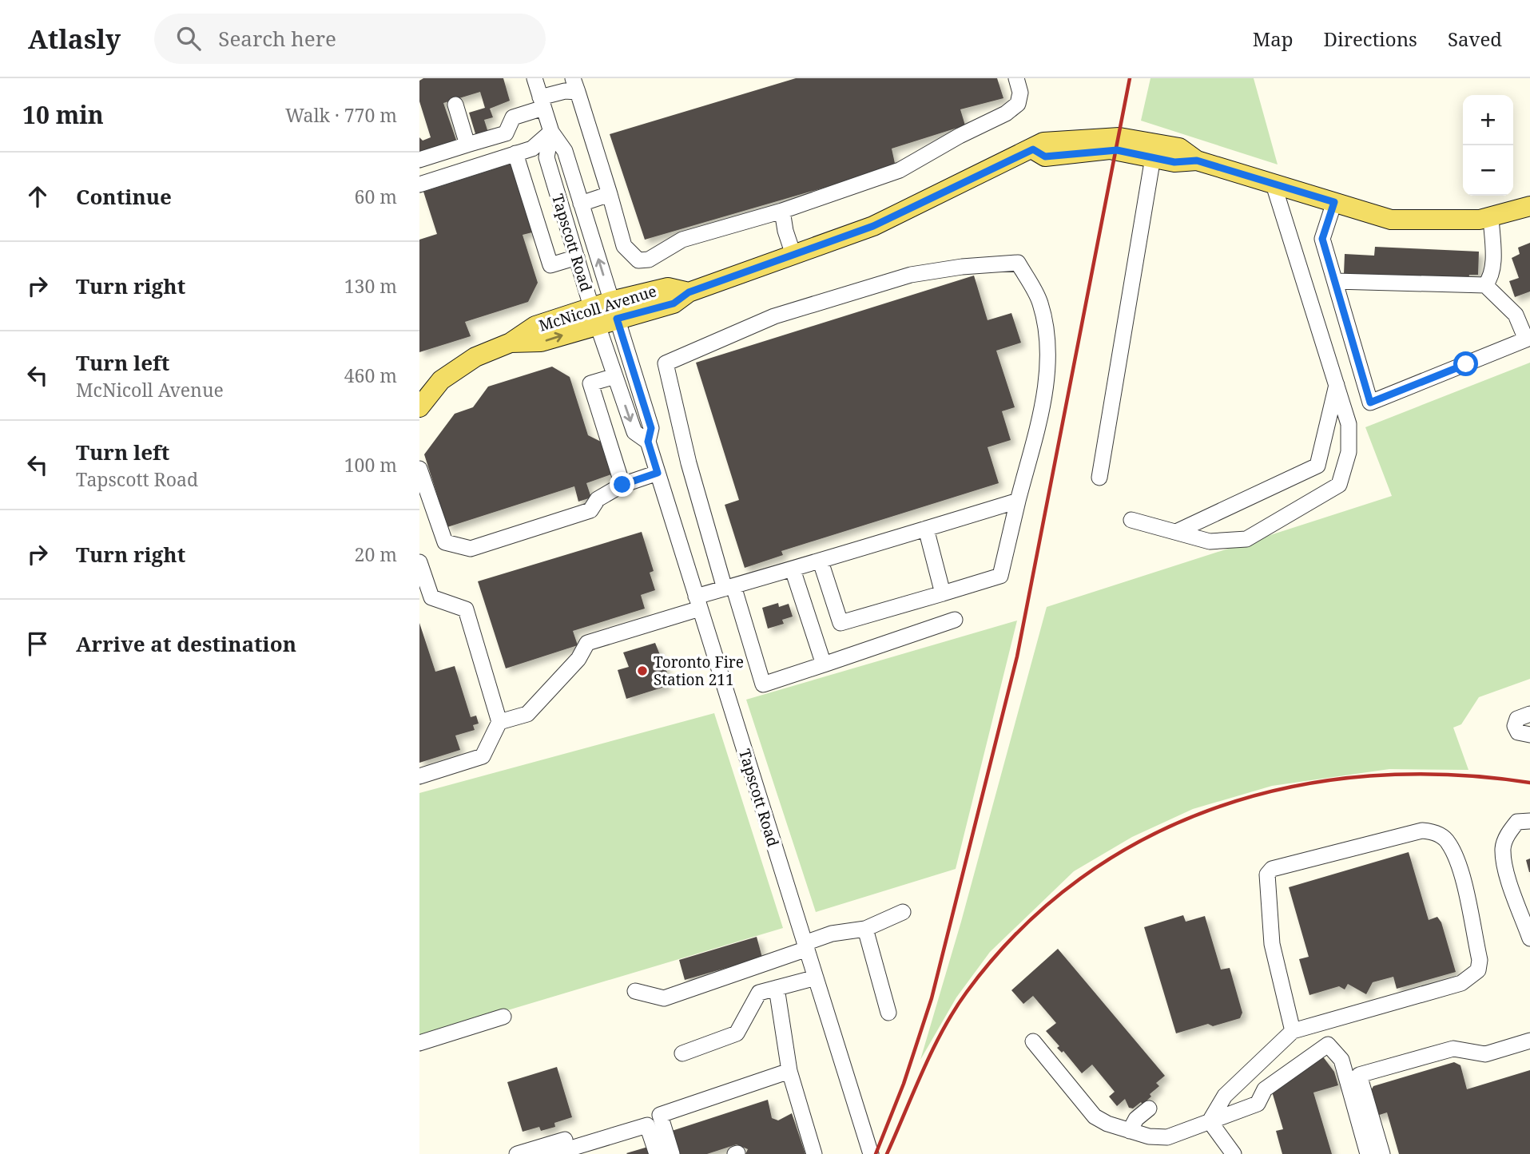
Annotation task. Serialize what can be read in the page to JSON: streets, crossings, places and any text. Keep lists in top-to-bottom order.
{
  "streets": {
    "main road": ["McNicoll Avenue"],
    "street": ["Tapscott Road"]
  },
  "crossings": [
    ["Tapscott Road", "McNicoll Avenue"]
  ],
  "places": ["Toronto Fire Station 211"],
  "page": {
    "header": "Atlasly",
    "search": "Search here",
    "nav": ["Map", "Directions", "Saved"],
    "heading": ["10 min", "Walk · 770 m"],
    "map_buttons": ["+", "−"],
    "list": [
      ["Continue", "60 m"],
      ["Turn right", "130 m"],
      ["Turn left", "McNicoll Avenue", "460 m"],
      ["Turn left", "Tapscott Road", "100 m"],
      ["Turn right", "20 m"],
      "Arrive at destination"
    ]
  }
}
